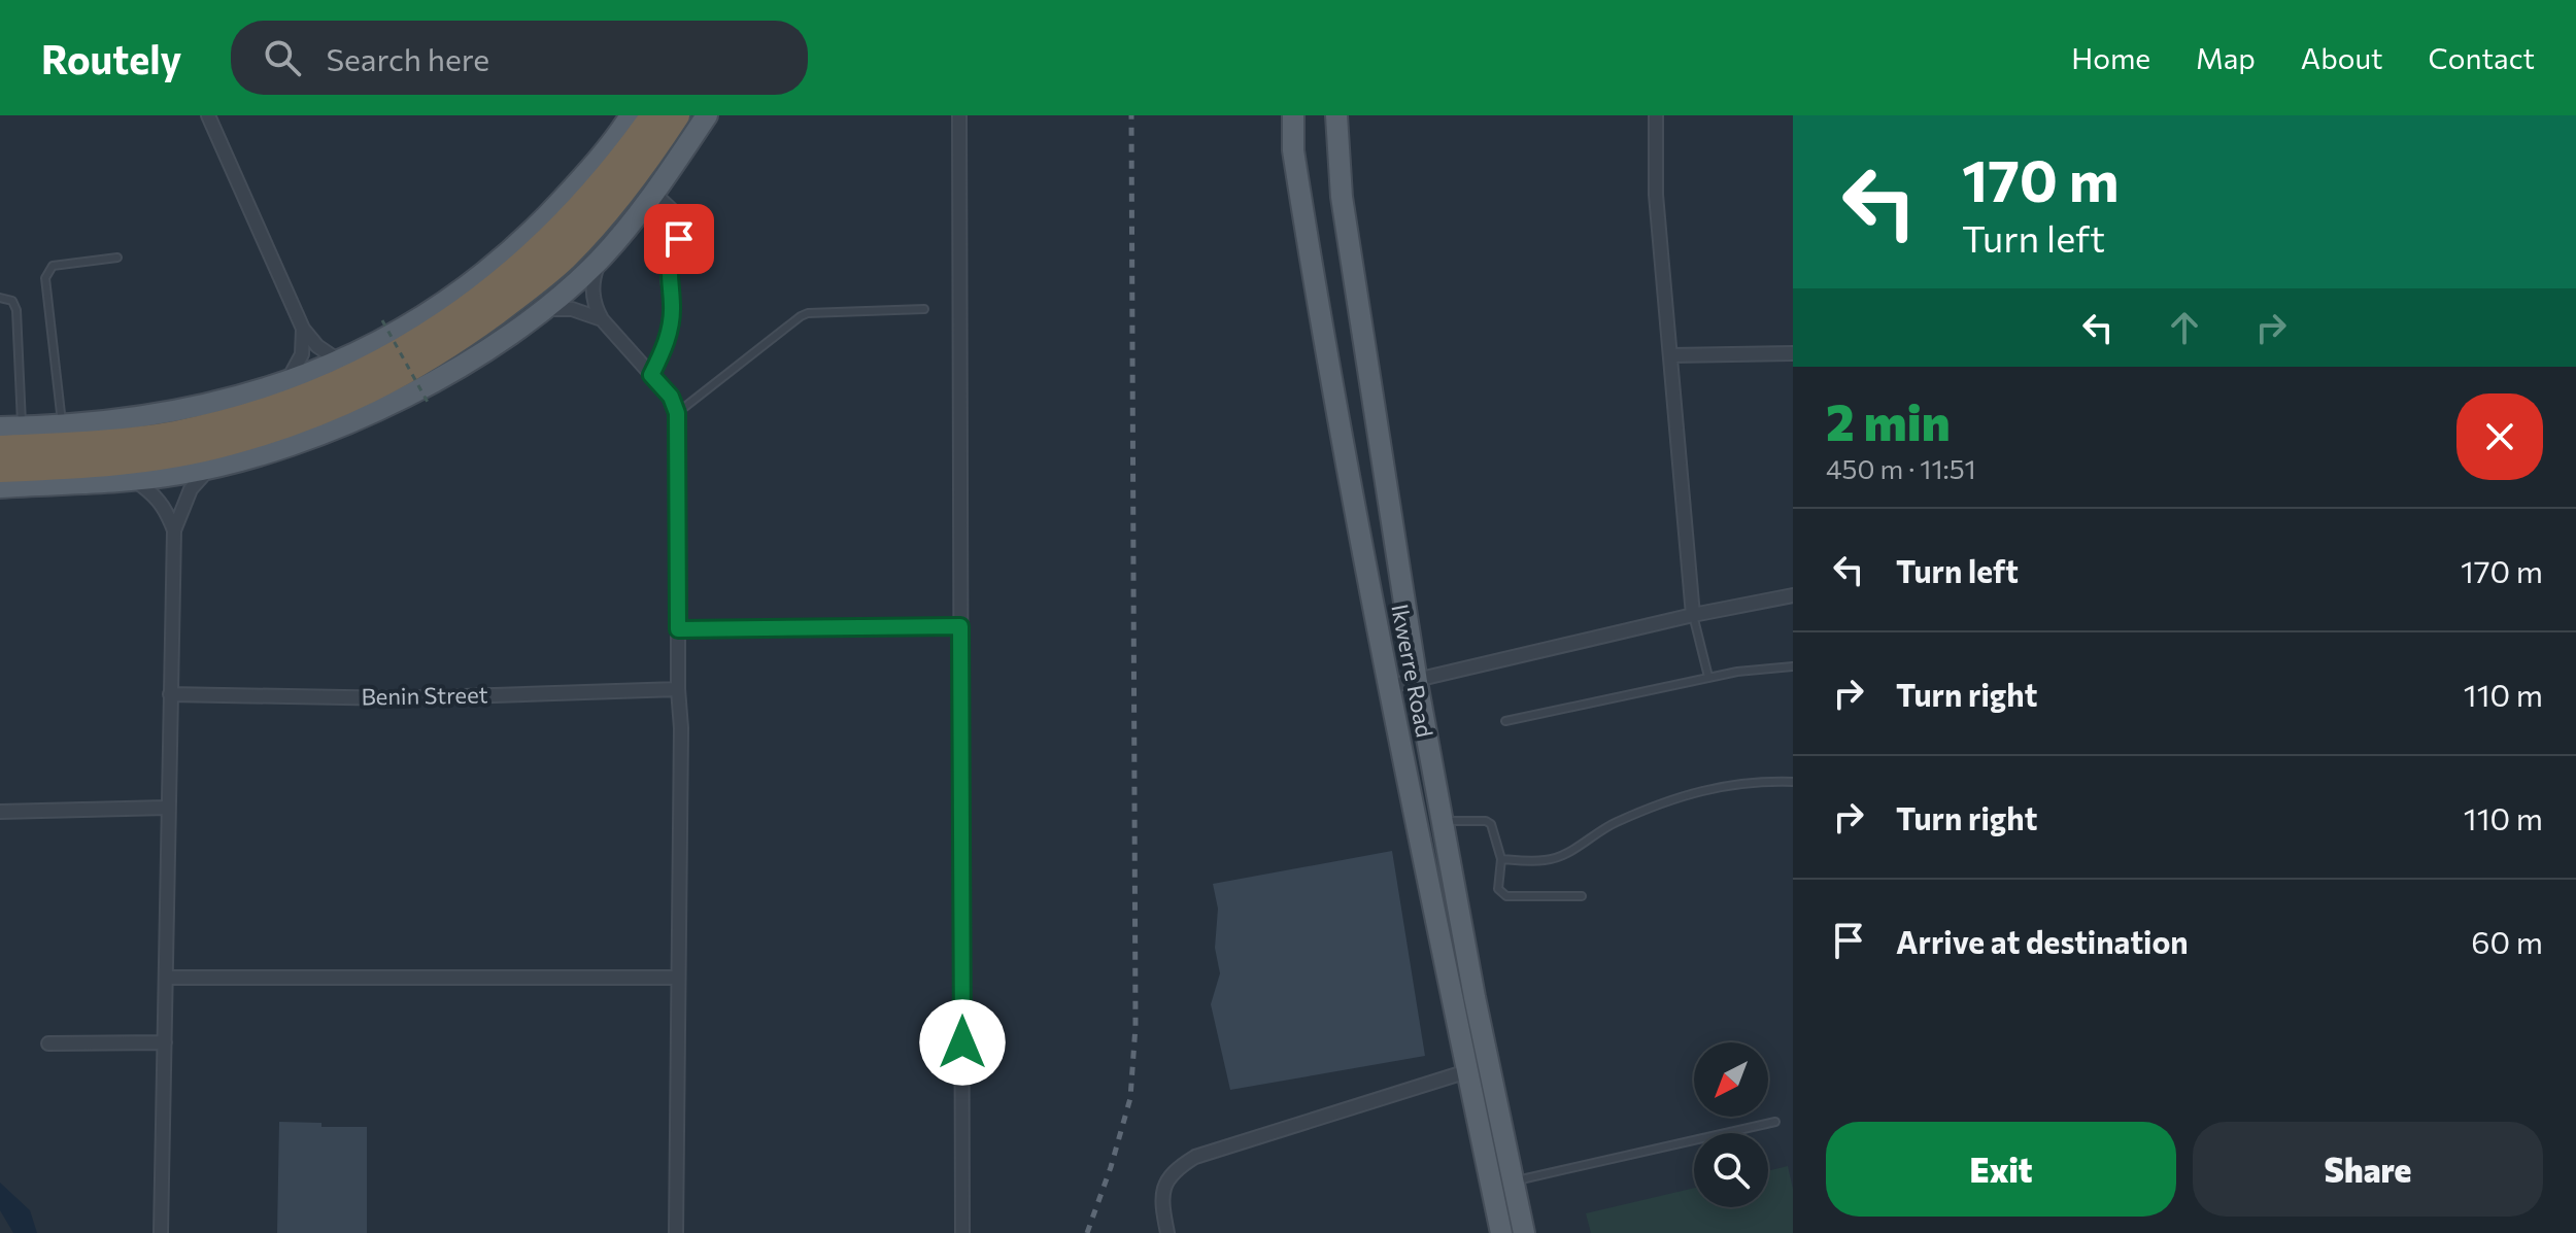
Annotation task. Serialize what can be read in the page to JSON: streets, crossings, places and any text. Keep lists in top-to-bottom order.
{
  "streets": {
    "main road": ["Ikwerre Road"],
    "street": ["Benin Street"]
  },
  "north": "bottom left",
  "page": {
    "header": "Routely",
    "search": "Search here",
    "nav": [
      "Home",
      "Map",
      "About",
      "Contact"
    ],
    "turn": ["170 m", "Turn left"],
    "heading": ["2 min", "450 m · 11:51"],
    "list": [
      {
        "name": "Turn left",
        "value": "170 m"
      },
      {
        "name": "Turn right",
        "value": "110 m"
      },
      {
        "name": "Turn right",
        "value": "110 m"
      },
      {
        "name": "Arrive at destination",
        "value": "60 m"
      }
    ],
    "buttons": ["Exit", "Share"]
  }
}
